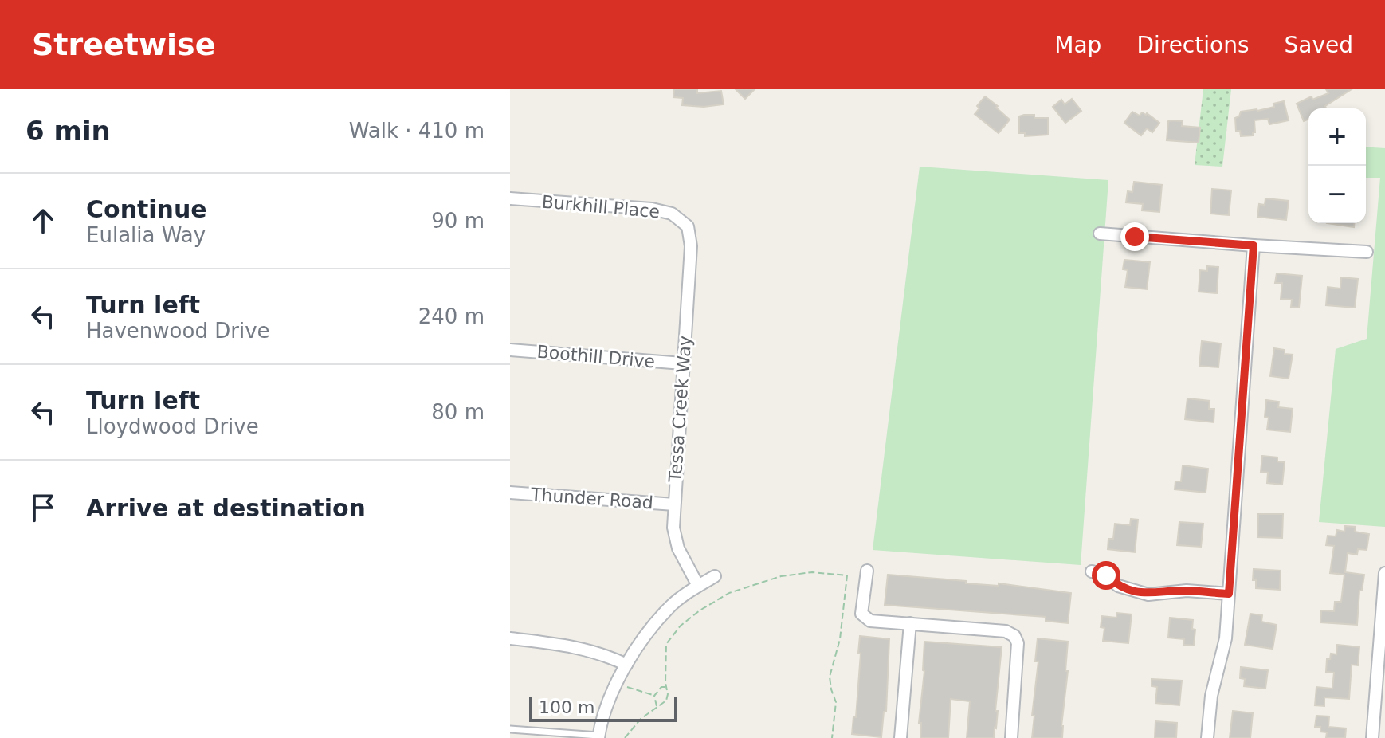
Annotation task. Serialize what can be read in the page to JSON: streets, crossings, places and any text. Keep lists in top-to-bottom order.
{
  "streets": {
    "street": [
      "Burkhill Place",
      "Boothill Drive",
      "Tessa Creek Way",
      "Thunder Road"
    ]
  },
  "crossings": [
    ["Burkhill Place", "Tessa Creek Way"],
    ["Boothill Drive", "Tessa Creek Way"],
    ["Tessa Creek Way", "Thunder Road"]
  ],
  "scale_bar": "100 m",
  "page": {
    "header": "Streetwise",
    "nav": ["Map", "Directions", "Saved"],
    "heading": ["6 min", "Walk · 410 m"],
    "map_buttons": ["+", "−"],
    "list": [
      ["Continue", "Eulalia Way", "90 m"],
      ["Turn left", "Havenwood Drive", "240 m"],
      ["Turn left", "Lloydwood Drive", "80 m"],
      "Arrive at destination"
    ],
    "scale": "100 m"
  }
}
